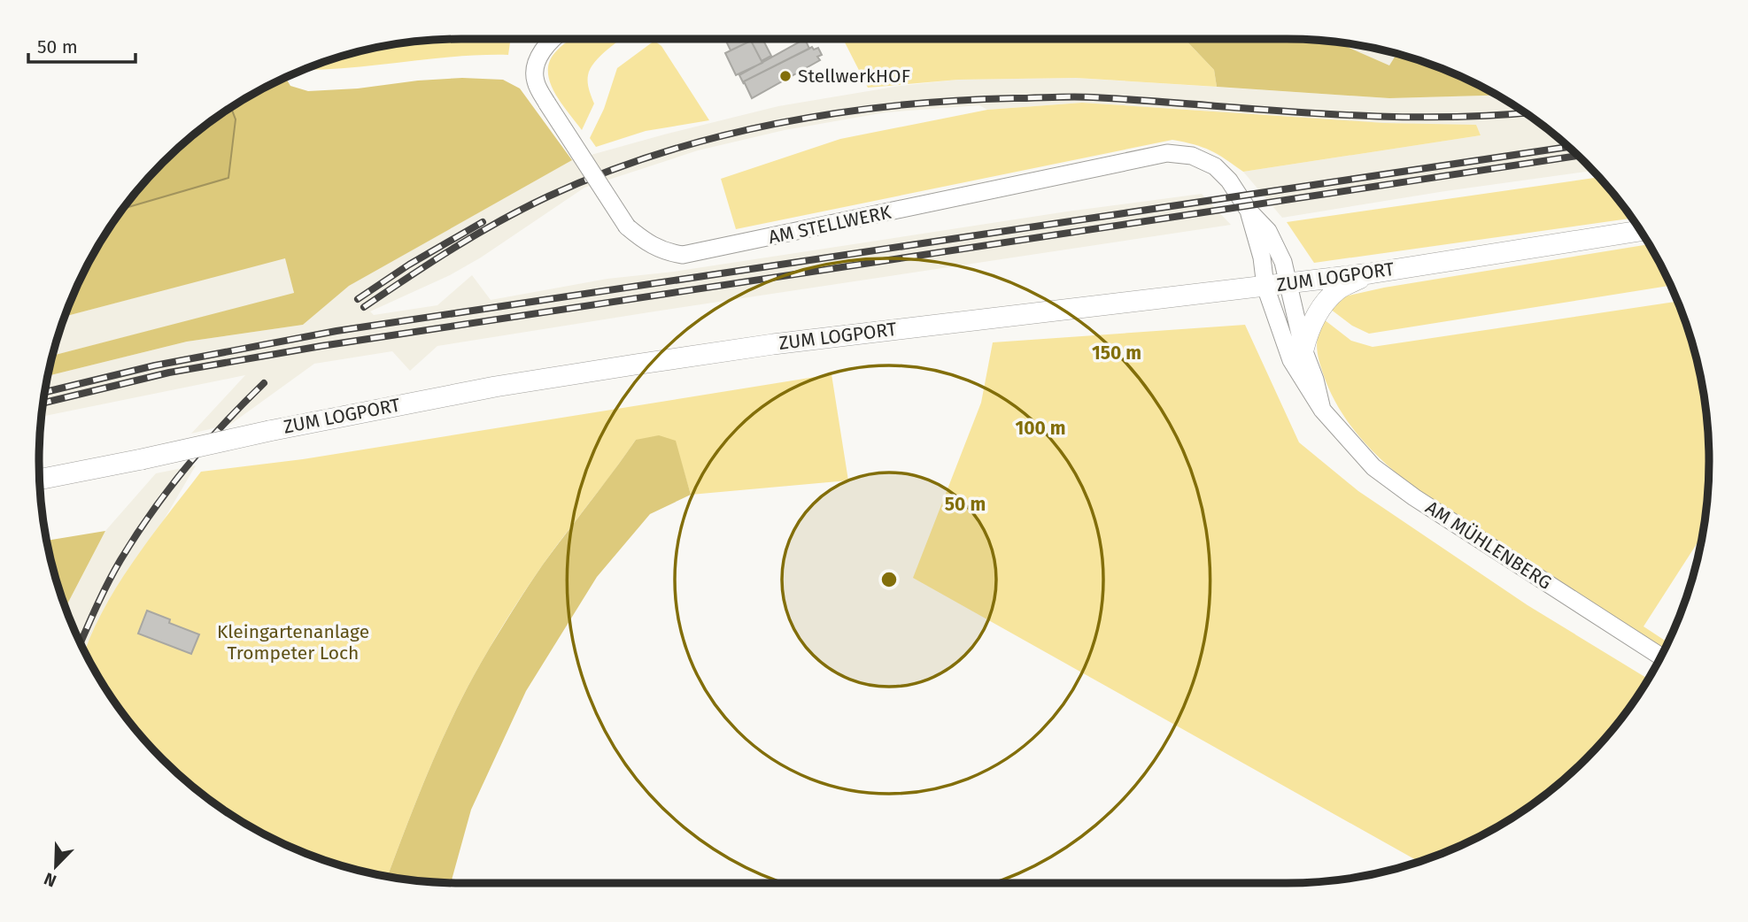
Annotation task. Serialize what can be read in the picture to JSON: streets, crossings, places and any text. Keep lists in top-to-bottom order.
{
  "streets": {
    "main road": ["ZUM LOGPORT"],
    "street": ["AM STELLWERK", "AM MÜHLENBERG"]
  },
  "crossings": [
    ["AM STELLWERK", "ZUM LOGPORT"],
    ["AM STELLWERK", "AM MÜHLENBERG"],
    ["ZUM LOGPORT", "AM MÜHLENBERG"]
  ],
  "parks": ["Kleingartenanlage Trompeter Loch"],
  "places": ["StellwerkHOF"],
  "scale_bar": "50 m",
  "north": "bottom left",
  "rings": ["150 m", "100 m", "50 m"]
}
